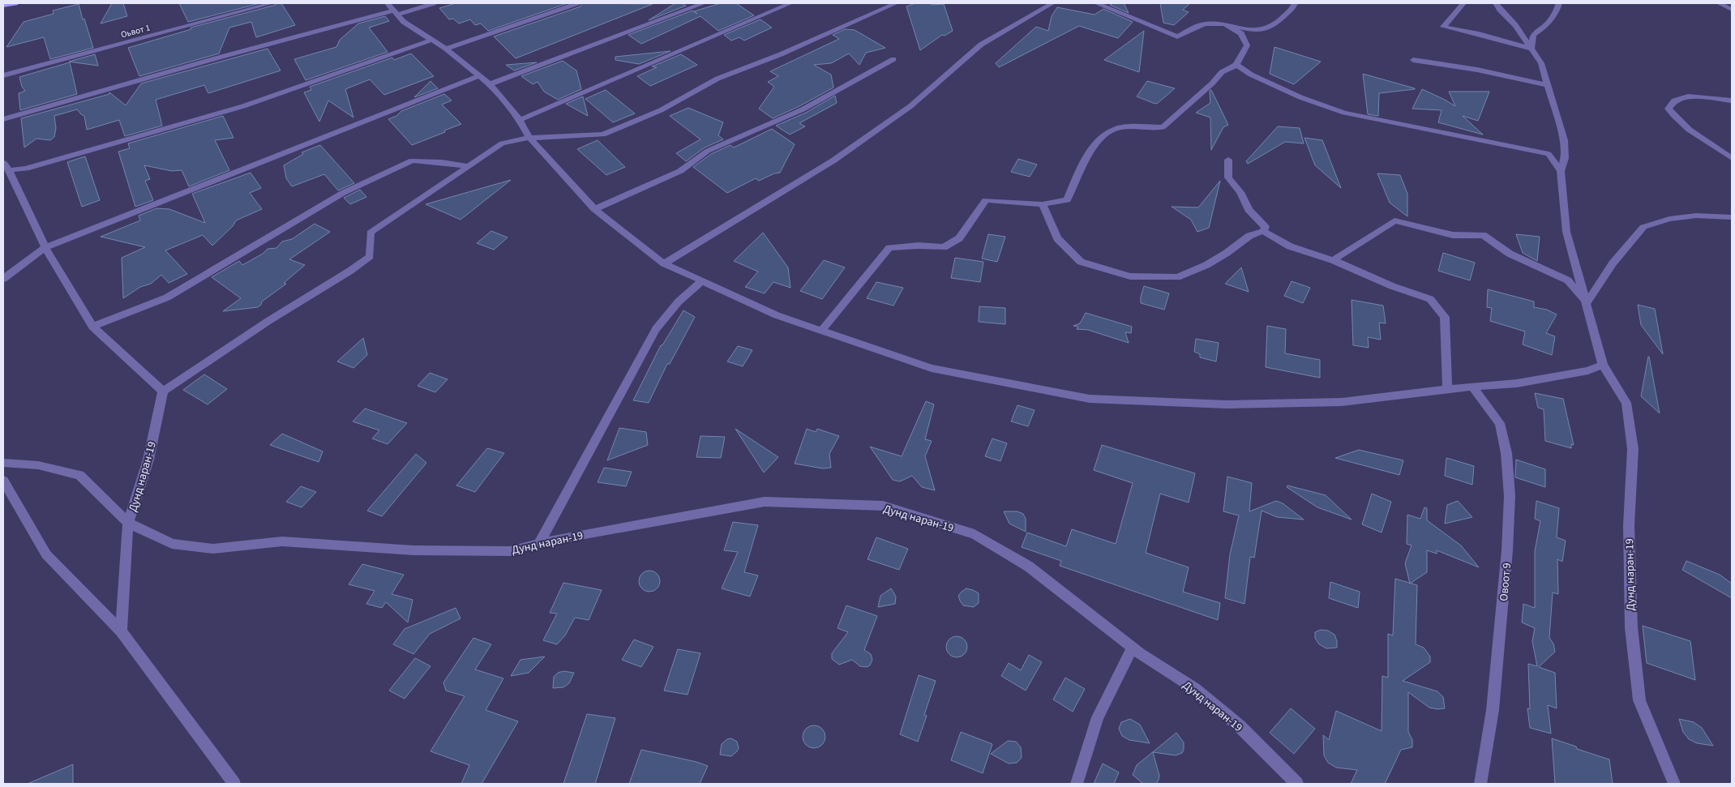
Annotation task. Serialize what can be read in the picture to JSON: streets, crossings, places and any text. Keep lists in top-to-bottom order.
{
  "streets": {
    "street": ["Оьвот 1", "Дунд наран-19", "Овоот 9"]
  }
}
